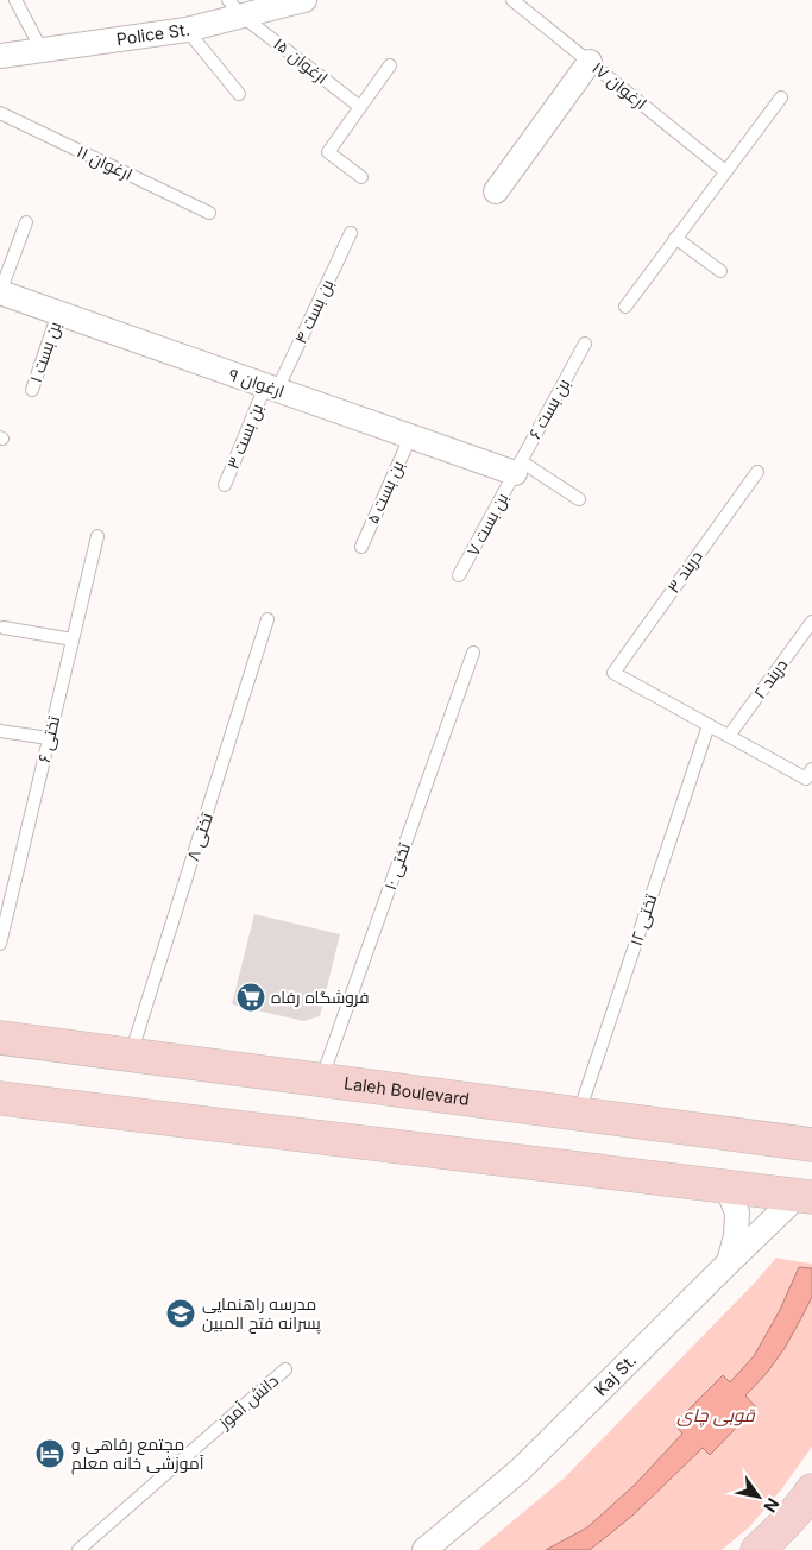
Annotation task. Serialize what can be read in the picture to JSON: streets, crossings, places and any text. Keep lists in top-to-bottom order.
{
  "streets": {
    "street": [
      "Police St.",
      "ارغوان ۹",
      "Laleh Boulevard",
      "Kaj St."
    ],
    "lane": [
      "ارغوان ۱۵",
      "ارغوان ۱۷",
      "ارغوان ۱۱",
      "بن بست ۴",
      "بن بست ۱",
      "بن بست ۶",
      "بن بست ۳",
      "بن بست ۵",
      "بن بست ۷",
      "دربند ۳",
      "دربند ۲",
      "تختی ۶",
      "تختی ۸",
      "تختی ۱۰",
      "تختی ۱۲",
      "دانش آموز"
    ]
  },
  "crossings": [
    ["Police St.", "ارغوان ۱۵"],
    ["بن بست ۴", "ارغوان ۹"],
    ["بن بست ۴", "بن بست ۳"],
    ["بن بست ۱", "ارغوان ۹"],
    ["ارغوان ۹", "بن بست ۶"],
    ["ارغوان ۹", "بن بست ۳"],
    ["ارغوان ۹", "بن بست ۵"],
    ["ارغوان ۹", "بن بست ۷"],
    ["بن بست ۶", "بن بست ۷"],
    ["دربند ۳", "تختی ۱۲"],
    ["تختی ۸", "Laleh Boulevard"],
    ["تختی ۱۰", "Laleh Boulevard"],
    ["تختی ۱۲", "Laleh Boulevard"]
  ],
  "water": ["قوبی چای"],
  "places": {
    "supermarket": ["فروشگاه رفاه"],
    "school or university": ["مدرسه راهنمایی پسرانه فتح المبین"],
    "hotel": ["مجتمع رفاهی و آموزشی خانه معلم"]
  },
  "north": "bottom right"
}
